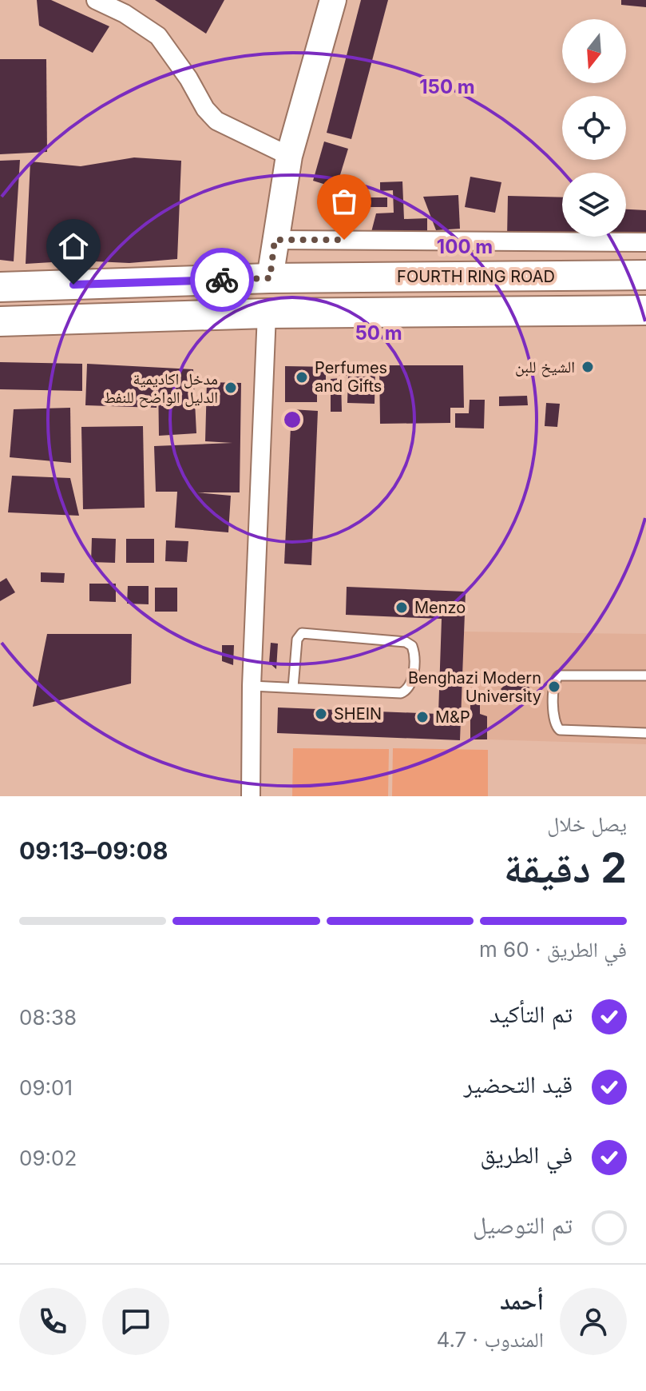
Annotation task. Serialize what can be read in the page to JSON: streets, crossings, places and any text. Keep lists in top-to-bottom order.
{
  "streets": {
    "main road": ["FOURTH RING ROAD"]
  },
  "places": [
    "الشيخ للبن",
    "Perfumes and Gifts",
    "مدخل اكاديمية الدليل الواضح للنفط",
    "Menzo",
    "Benghazi Modern University",
    "SHEIN",
    "M&P"
  ],
  "north": "bottom",
  "page": {
    "heading": ["2 دقيقة", "يصل خلال", "09:08–09:13"],
    "panel": ["أحمد", "المندوب · 4.7"],
    "bar": "في الطريق · 60 m",
    "list": [
      ["تم التأكيد", "08:38"],
      ["قيد التحضير", "09:01"],
      ["في الطريق", "09:02"],
      "تم التوصيل"
    ]
  },
  "rings": ["150 m", "100 m", "50 m"]
}
